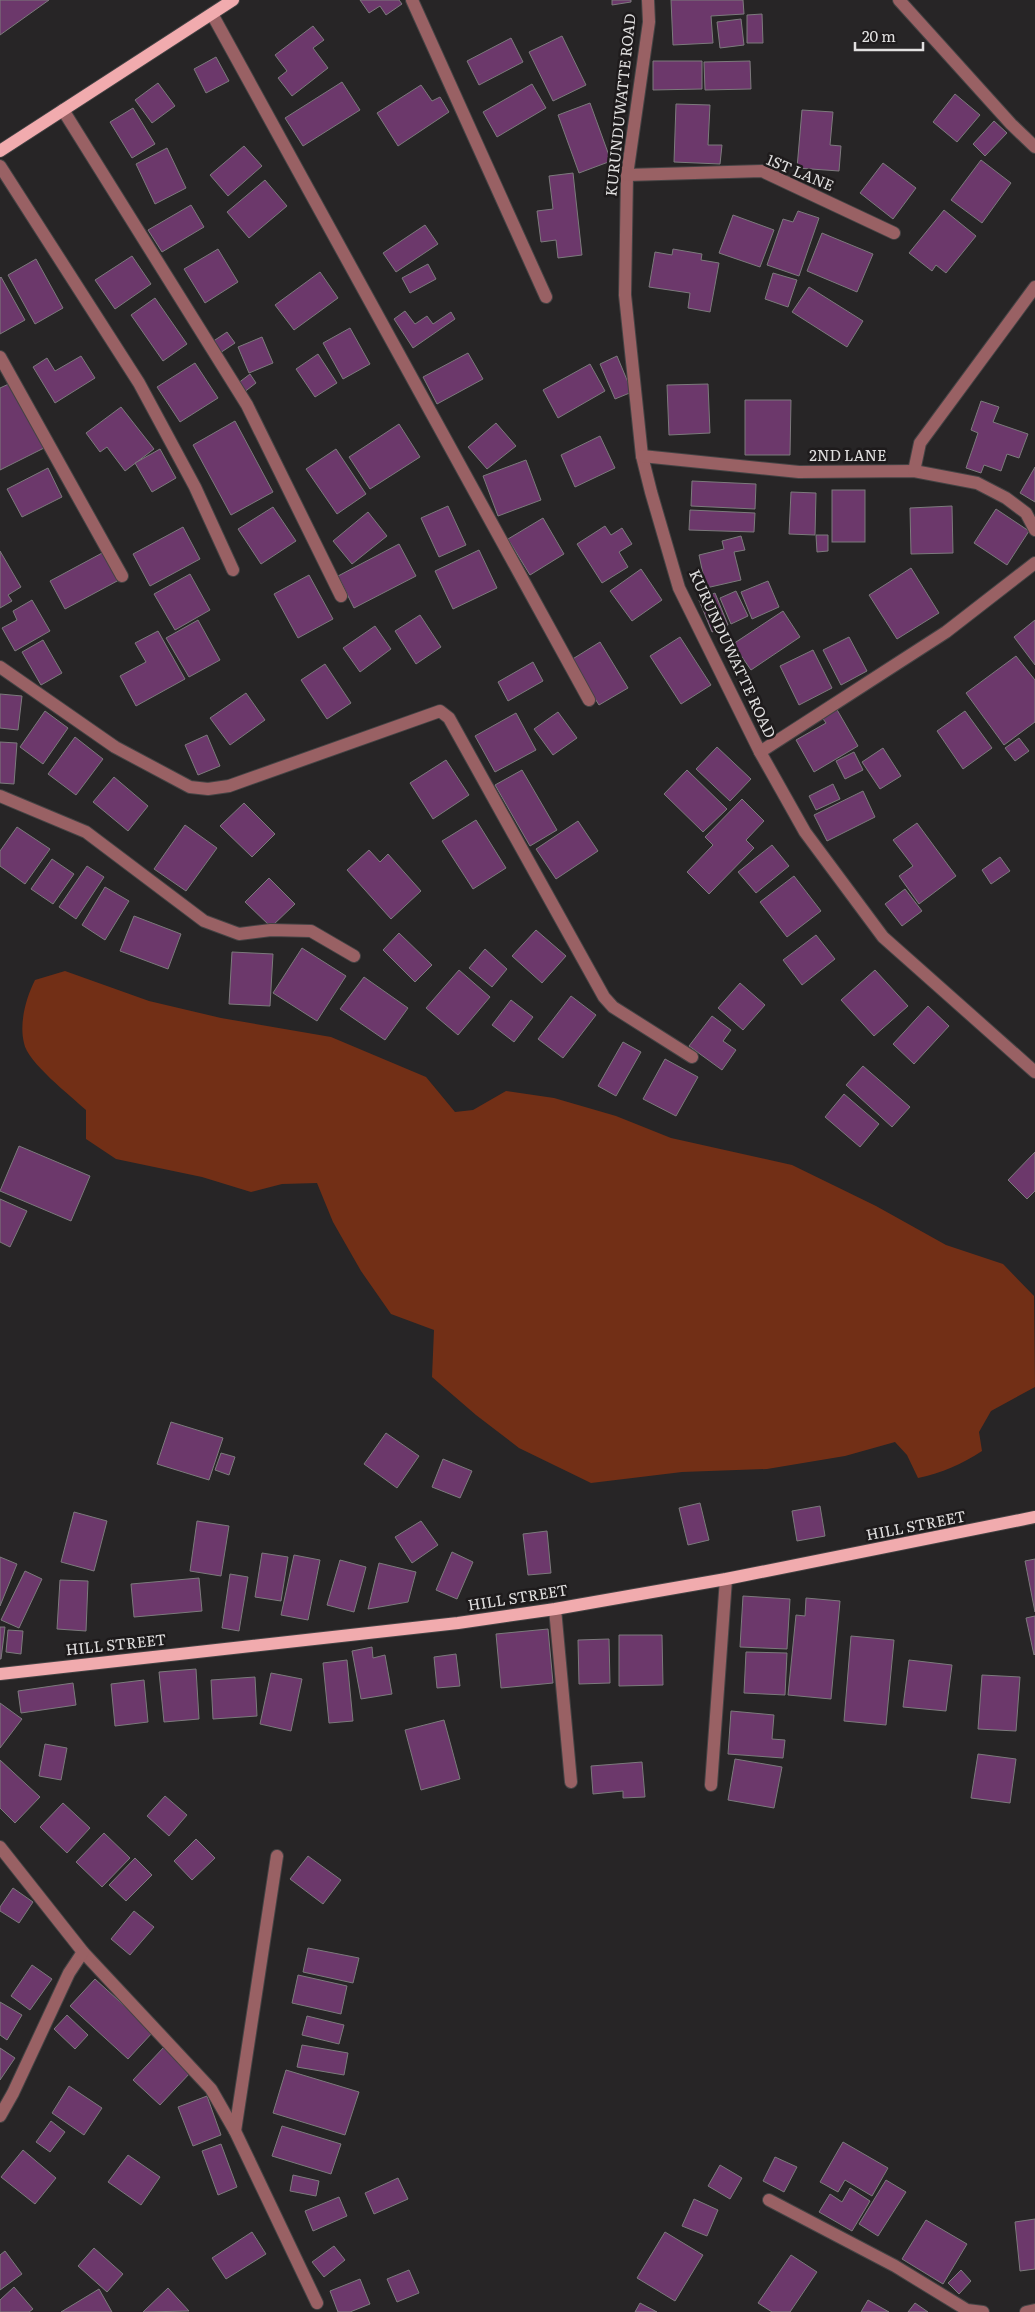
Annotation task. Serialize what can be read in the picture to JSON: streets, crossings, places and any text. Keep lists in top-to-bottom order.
{
  "streets": {
    "main road": ["HILL STREET"],
    "street": ["KURUNDUWATTE ROAD", "1ST LANE", "2ND LANE"]
  },
  "crossings": [
    ["KURUNDUWATTE ROAD", "1ST LANE"],
    ["KURUNDUWATTE ROAD", "2ND LANE"]
  ],
  "scale_bar": "20 m"
}
